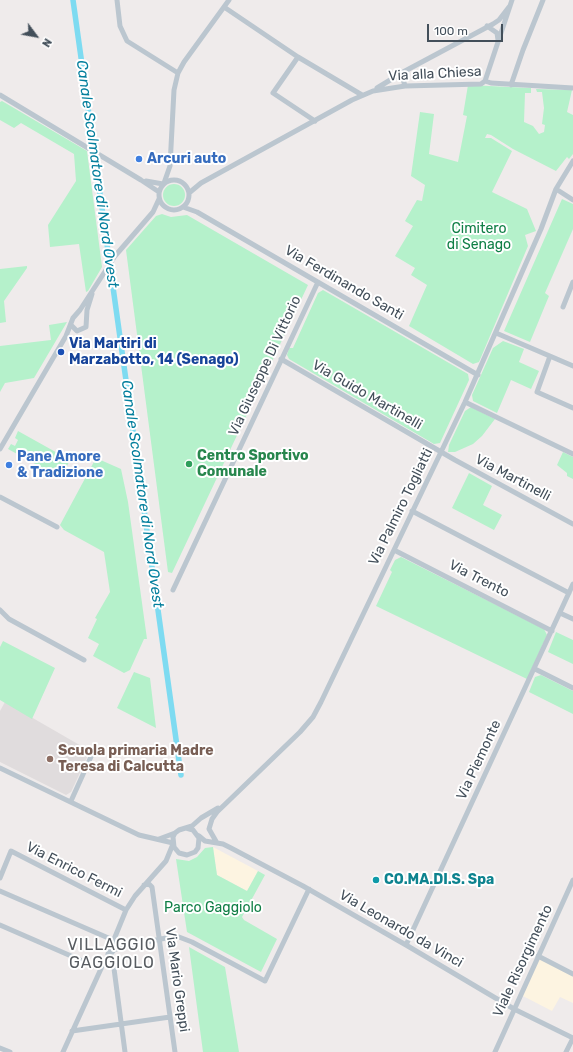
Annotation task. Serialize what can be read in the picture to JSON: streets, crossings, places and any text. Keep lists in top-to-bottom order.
{
  "streets": {
    "street": [
      "Via alla Chiesa",
      "Via Ferdinando Santi",
      "Via Giuseppe Di Vittorio",
      "Via Guido Martinelli",
      "Via Martinelli",
      "Via Palmiro Togliatti",
      "Via Trento",
      "Via Piemonte",
      "Via Enrico Fermi",
      "Via Leonardo da Vinci",
      "Viale Risorgimento",
      "Via Mario Greppi"
    ]
  },
  "crossings": [
    ["Via alla Chiesa", "Via Ferdinando Santi"],
    ["Via Ferdinando Santi", "Via Giuseppe Di Vittorio"],
    ["Via Ferdinando Santi", "Via Palmiro Togliatti"],
    ["Via Giuseppe Di Vittorio", "Via Guido Martinelli"],
    ["Via Guido Martinelli", "Via Martinelli"],
    ["Via Guido Martinelli", "Via Palmiro Togliatti"],
    ["Via Martinelli", "Via Palmiro Togliatti"],
    ["Via Palmiro Togliatti", "Via Trento"],
    ["Via Palmiro Togliatti", "Via Leonardo da Vinci"],
    ["Via Trento", "Via Piemonte"],
    ["Via Piemonte", "Via Leonardo da Vinci"],
    ["Via Leonardo da Vinci", "Viale Risorgimento"]
  ],
  "districts": ["VILLAGGIO GAGGIOLO"],
  "water": ["Canale Scolmatore di Nord Ovest"],
  "parks": ["Cimitero di Senago", "Parco Gaggiolo"],
  "places": [
    "Arcuri auto",
    "Via Martiri di Marzabotto, 14 (Senago)",
    "Centro Sportivo Comunale",
    "Pane Amore & Tradizione",
    "Scuola primaria Madre Teresa di Calcutta",
    "CO.MA.DI.S. Spa"
  ],
  "scale_bar": "100 m",
  "north": "bottom right"
}
